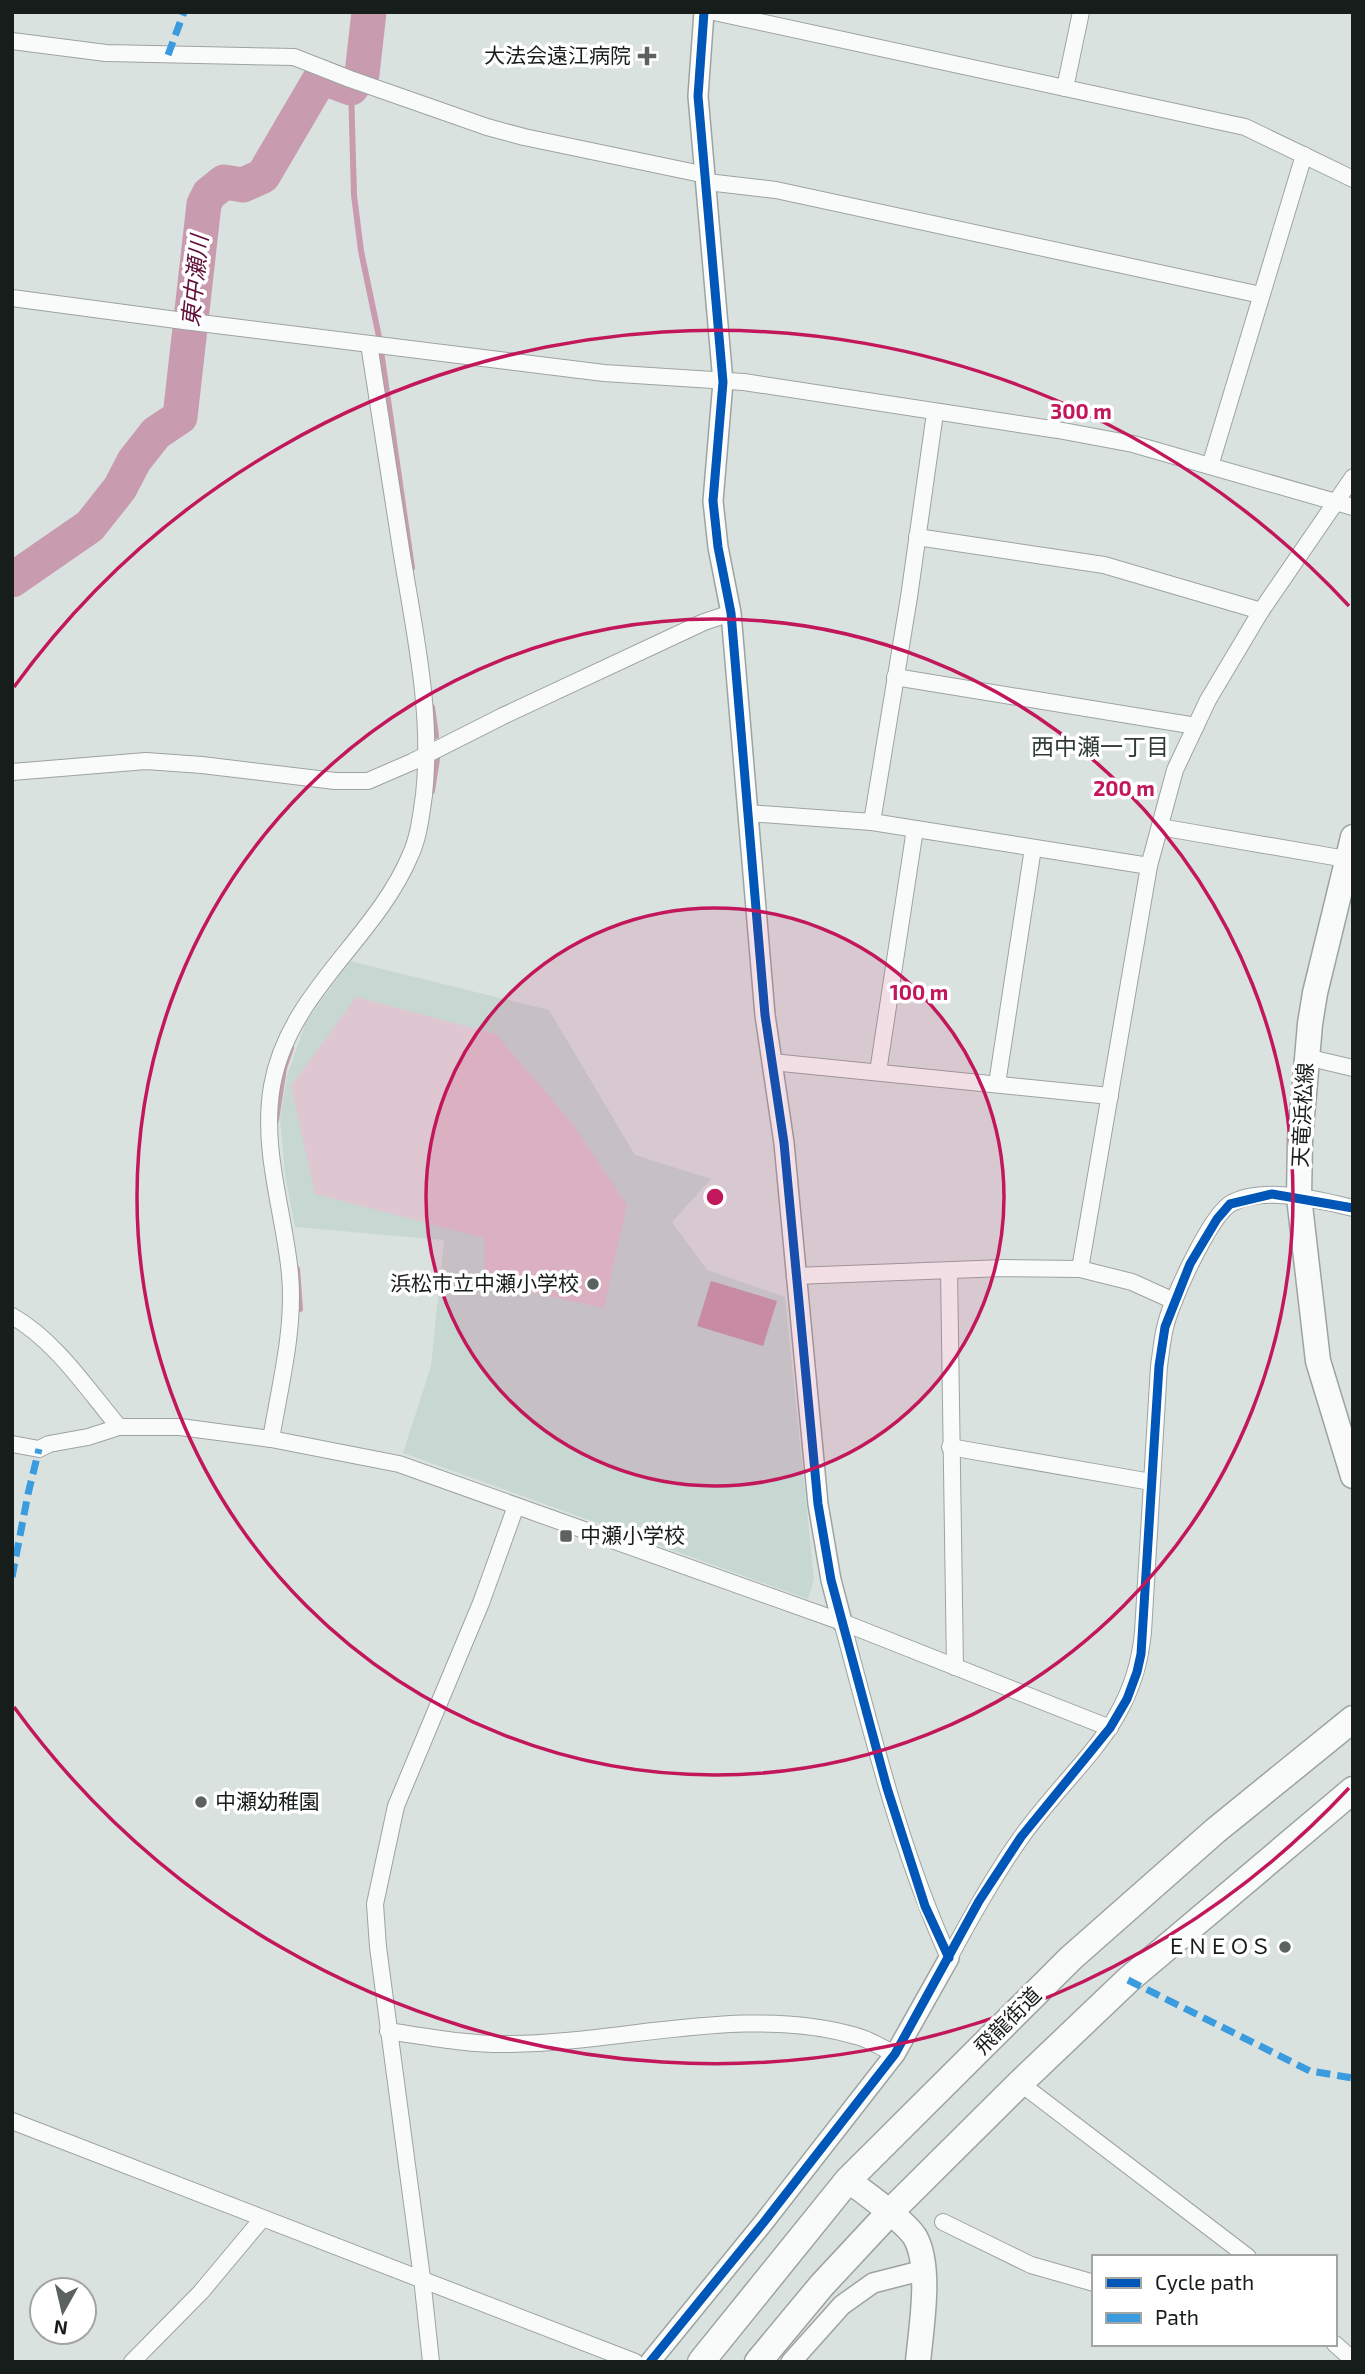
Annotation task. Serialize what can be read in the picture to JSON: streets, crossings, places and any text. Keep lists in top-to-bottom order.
{
  "streets": {
    "highway": ["飛龍街道"],
    "main road": ["天竜浜松線"]
  },
  "districts": ["西中瀬一丁目"],
  "water": ["東中瀬川"],
  "places": {
    "health": ["大法会遠江病院"],
    "other": ["浜松市立中瀬小学校", "中瀬幼稚園", "ＥＮＥＯＳ"],
    "transit": ["中瀬小学校"]
  },
  "legend": ["Cycle path", "Path"],
  "north": "bottom",
  "rings": ["300 m", "200 m", "100 m"]
}
